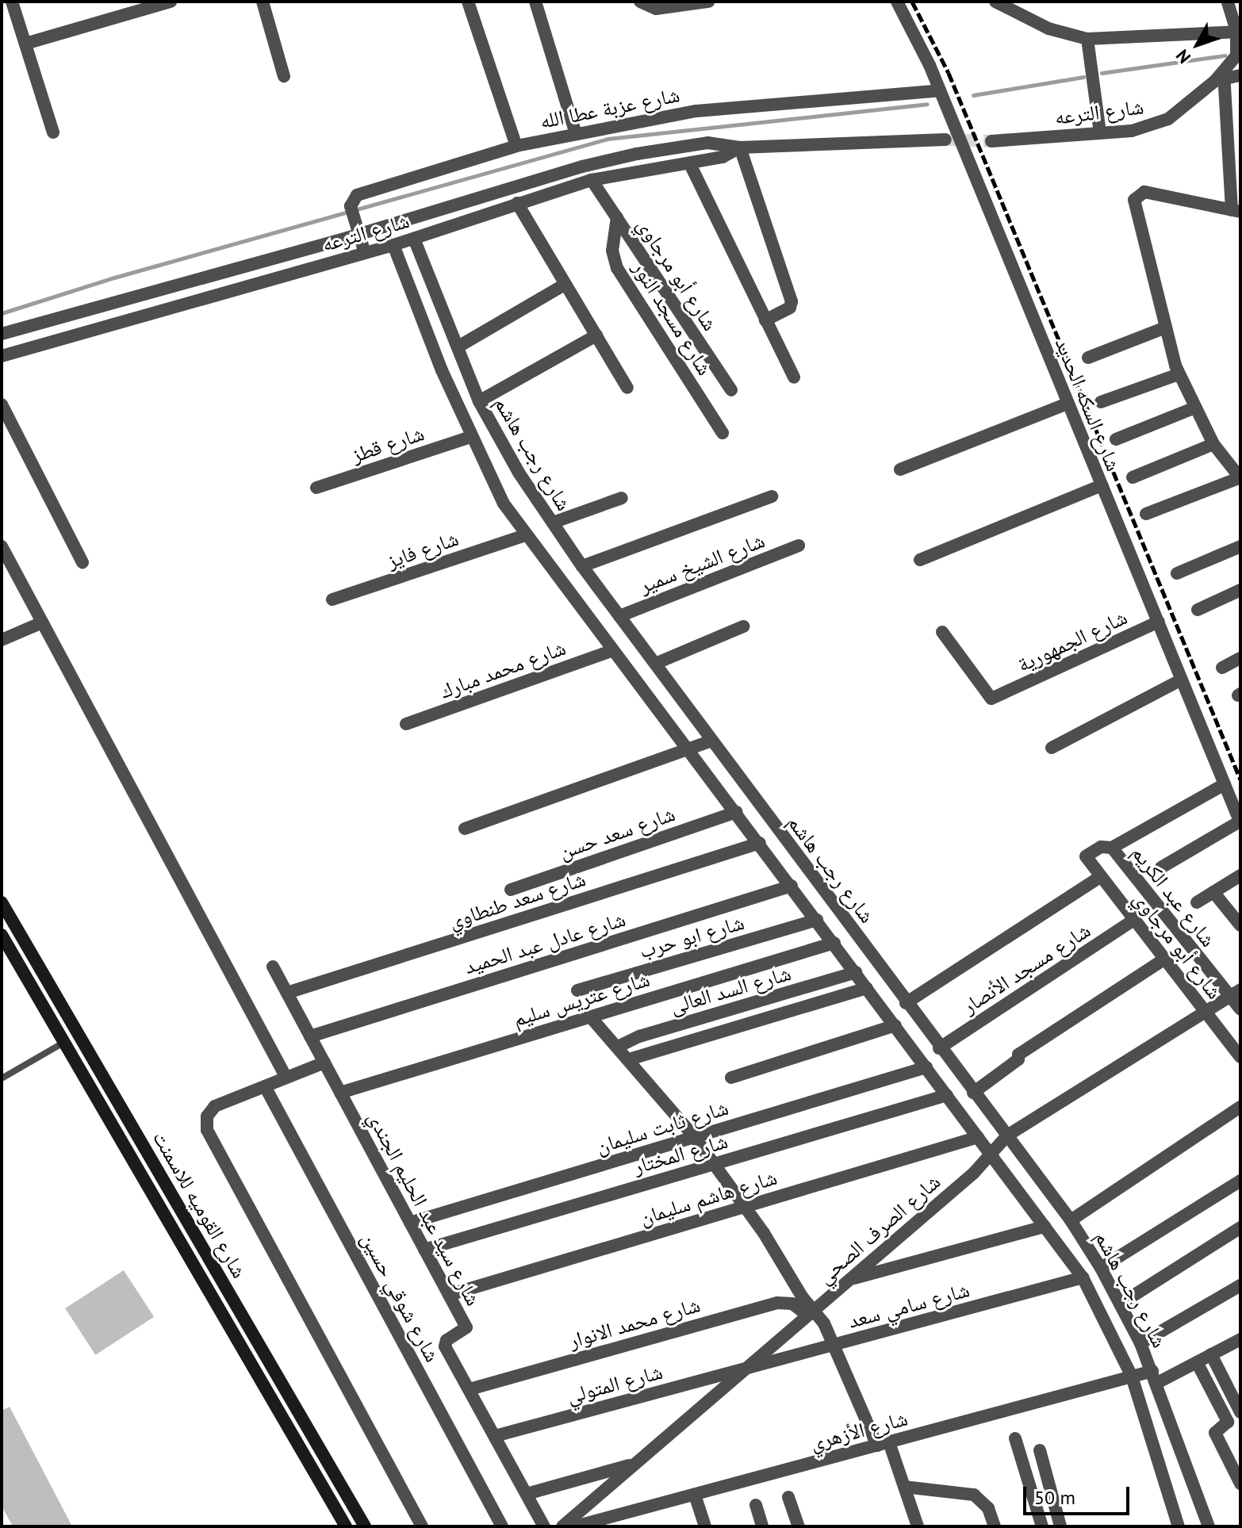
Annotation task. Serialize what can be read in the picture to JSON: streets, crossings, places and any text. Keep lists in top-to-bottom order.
{
  "streets": {
    "main road": ["شارع القوميه للاسمنت"],
    "street": [
      "شارع عزبة عطا الله",
      "شارع الترعه",
      "شارع أبو مرجاوي",
      "شارع مسجد النور",
      "شارع السكه الحديد",
      "شارع قطز",
      "شارع رجب هاشم",
      "شارع فايز",
      "شارع الشيخ سمير",
      "شارع الجمهورية",
      "شارع محمد مبارك",
      "شارع سعد حسن",
      "شارع عبد الكريم",
      "شارع سعد طنطاوي",
      "شارع ابو حرب",
      "شارع عادل عبد الحميد",
      "شارع مسجد الأنصار",
      "شارع السد العالى",
      "شارع عتريس سليم",
      "شارع ثابت سليمان",
      "شارع المختار",
      "شارع هاشم سليمان",
      "شارع سيد عبد الحليم الجندي",
      "شارع الصرف الصحي",
      "شارع شوقي حسين",
      "شارع سامي سعد",
      "شارع محمد الانوار",
      "شارع المتولي",
      "شارع الأزهري"
    ]
  },
  "crossings": [
    ["شارع عزبة عطا الله", "شارع الترعه"],
    ["شارع عزبة عطا الله", "شارع السكه الحديد"],
    ["شارع الترعه", "شارع أبو مرجاوي"],
    ["شارع الترعه", "شارع رجب هاشم"],
    ["شارع أبو مرجاوي", "شارع مسجد النور"],
    ["شارع أبو مرجاوي", "شارع عبد الكريم"],
    ["شارع أبو مرجاوي", "شارع مسجد الأنصار"],
    ["شارع أبو مرجاوي", "شارع الصرف الصحي"],
    ["شارع السكه الحديد", "شارع الجمهورية"],
    ["شارع قطز", "شارع رجب هاشم"],
    ["شارع رجب هاشم", "شارع فايز"],
    ["شارع رجب هاشم", "شارع الشيخ سمير"],
    ["شارع رجب هاشم", "شارع محمد مبارك"],
    ["شارع رجب هاشم", "شارع سعد حسن"],
    ["شارع رجب هاشم", "شارع سعد طنطاوي"],
    ["شارع رجب هاشم", "شارع ابو حرب"],
    ["شارع رجب هاشم", "شارع عادل عبد الحميد"],
    ["شارع رجب هاشم", "شارع مسجد الأنصار"],
    ["شارع رجب هاشم", "شارع السد العالى"],
    ["شارع رجب هاشم", "شارع عتريس سليم"],
    ["شارع رجب هاشم", "شارع ثابت سليمان"],
    ["شارع رجب هاشم", "شارع المختار"],
    ["شارع رجب هاشم", "شارع هاشم سليمان"],
    ["شارع رجب هاشم", "شارع الصرف الصحي"],
    ["شارع رجب هاشم", "شارع سامي سعد"],
    ["شارع رجب هاشم", "شارع الأزهري"],
    ["شارع عبد الكريم", "شارع الصرف الصحي"],
    ["شارع سعد طنطاوي", "شارع سيد عبد الحليم الجندي"],
    ["شارع عادل عبد الحميد", "شارع سيد عبد الحليم الجندي"],
    ["شارع عتريس سليم", "شارع سيد عبد الحليم الجندي"],
    ["شارع ثابت سليمان", "شارع سيد عبد الحليم الجندي"],
    ["شارع المختار", "شارع سيد عبد الحليم الجندي"],
    ["شارع هاشم سليمان", "شارع سيد عبد الحليم الجندي"],
    ["شارع سيد عبد الحليم الجندي", "شارع محمد الانوار"],
    ["شارع سيد عبد الحليم الجندي", "شارع المتولي"],
    ["شارع الصرف الصحي", "شارع سامي سعد"],
    ["شارع الصرف الصحي", "شارع محمد الانوار"],
    ["شارع الصرف الصحي", "شارع المتولي"],
    ["شارع سامي سعد", "شارع المتولي"]
  ],
  "scale_bar": "50 m",
  "north": "bottom left"
}
